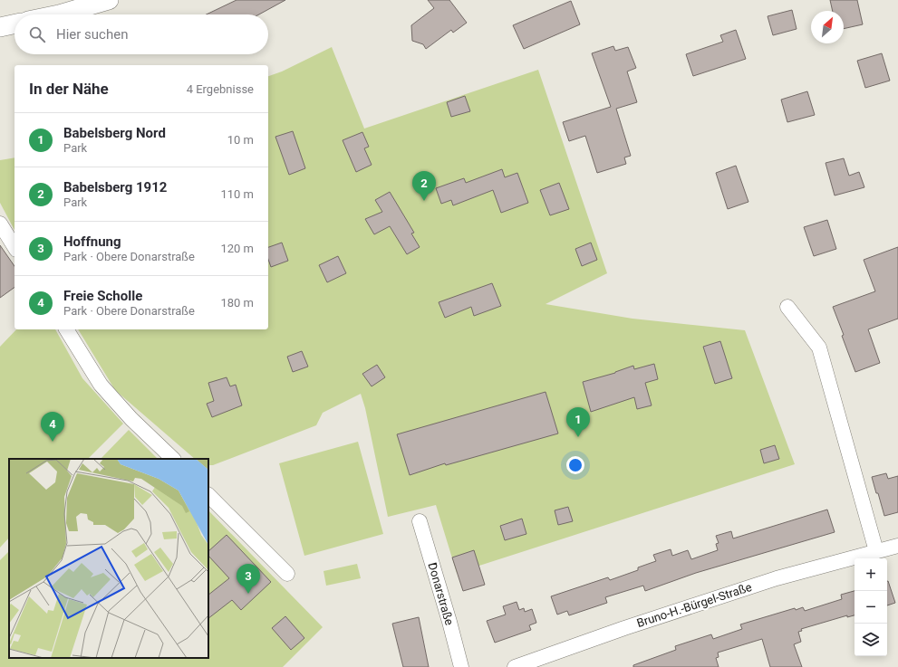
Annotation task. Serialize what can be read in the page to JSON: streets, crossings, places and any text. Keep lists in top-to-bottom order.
{
  "streets": {
    "street": ["Donarstraße", "Bruno-H.-Bürgel-Straße"]
  },
  "north": "top right",
  "page": {
    "search": "Hier suchen",
    "heading": ["In der Nähe", "4 Ergebnisse"],
    "list": [
      {
        "mark": "1",
        "name": "Babelsberg Nord",
        "note": "Park",
        "value": "10 m"
      },
      {
        "mark": "2",
        "name": "Babelsberg 1912",
        "note": "Park",
        "value": "110 m"
      },
      {
        "mark": "3",
        "name": "Hoffnung",
        "note": "Park · Obere Donarstraße",
        "value": "120 m"
      },
      {
        "mark": "4",
        "name": "Freie Scholle",
        "note": "Park · Obere Donarstraße",
        "value": "180 m"
      }
    ],
    "pins": [
      "2",
      "1",
      "4",
      "3"
    ],
    "map_buttons": ["+", "−"]
  }
}
